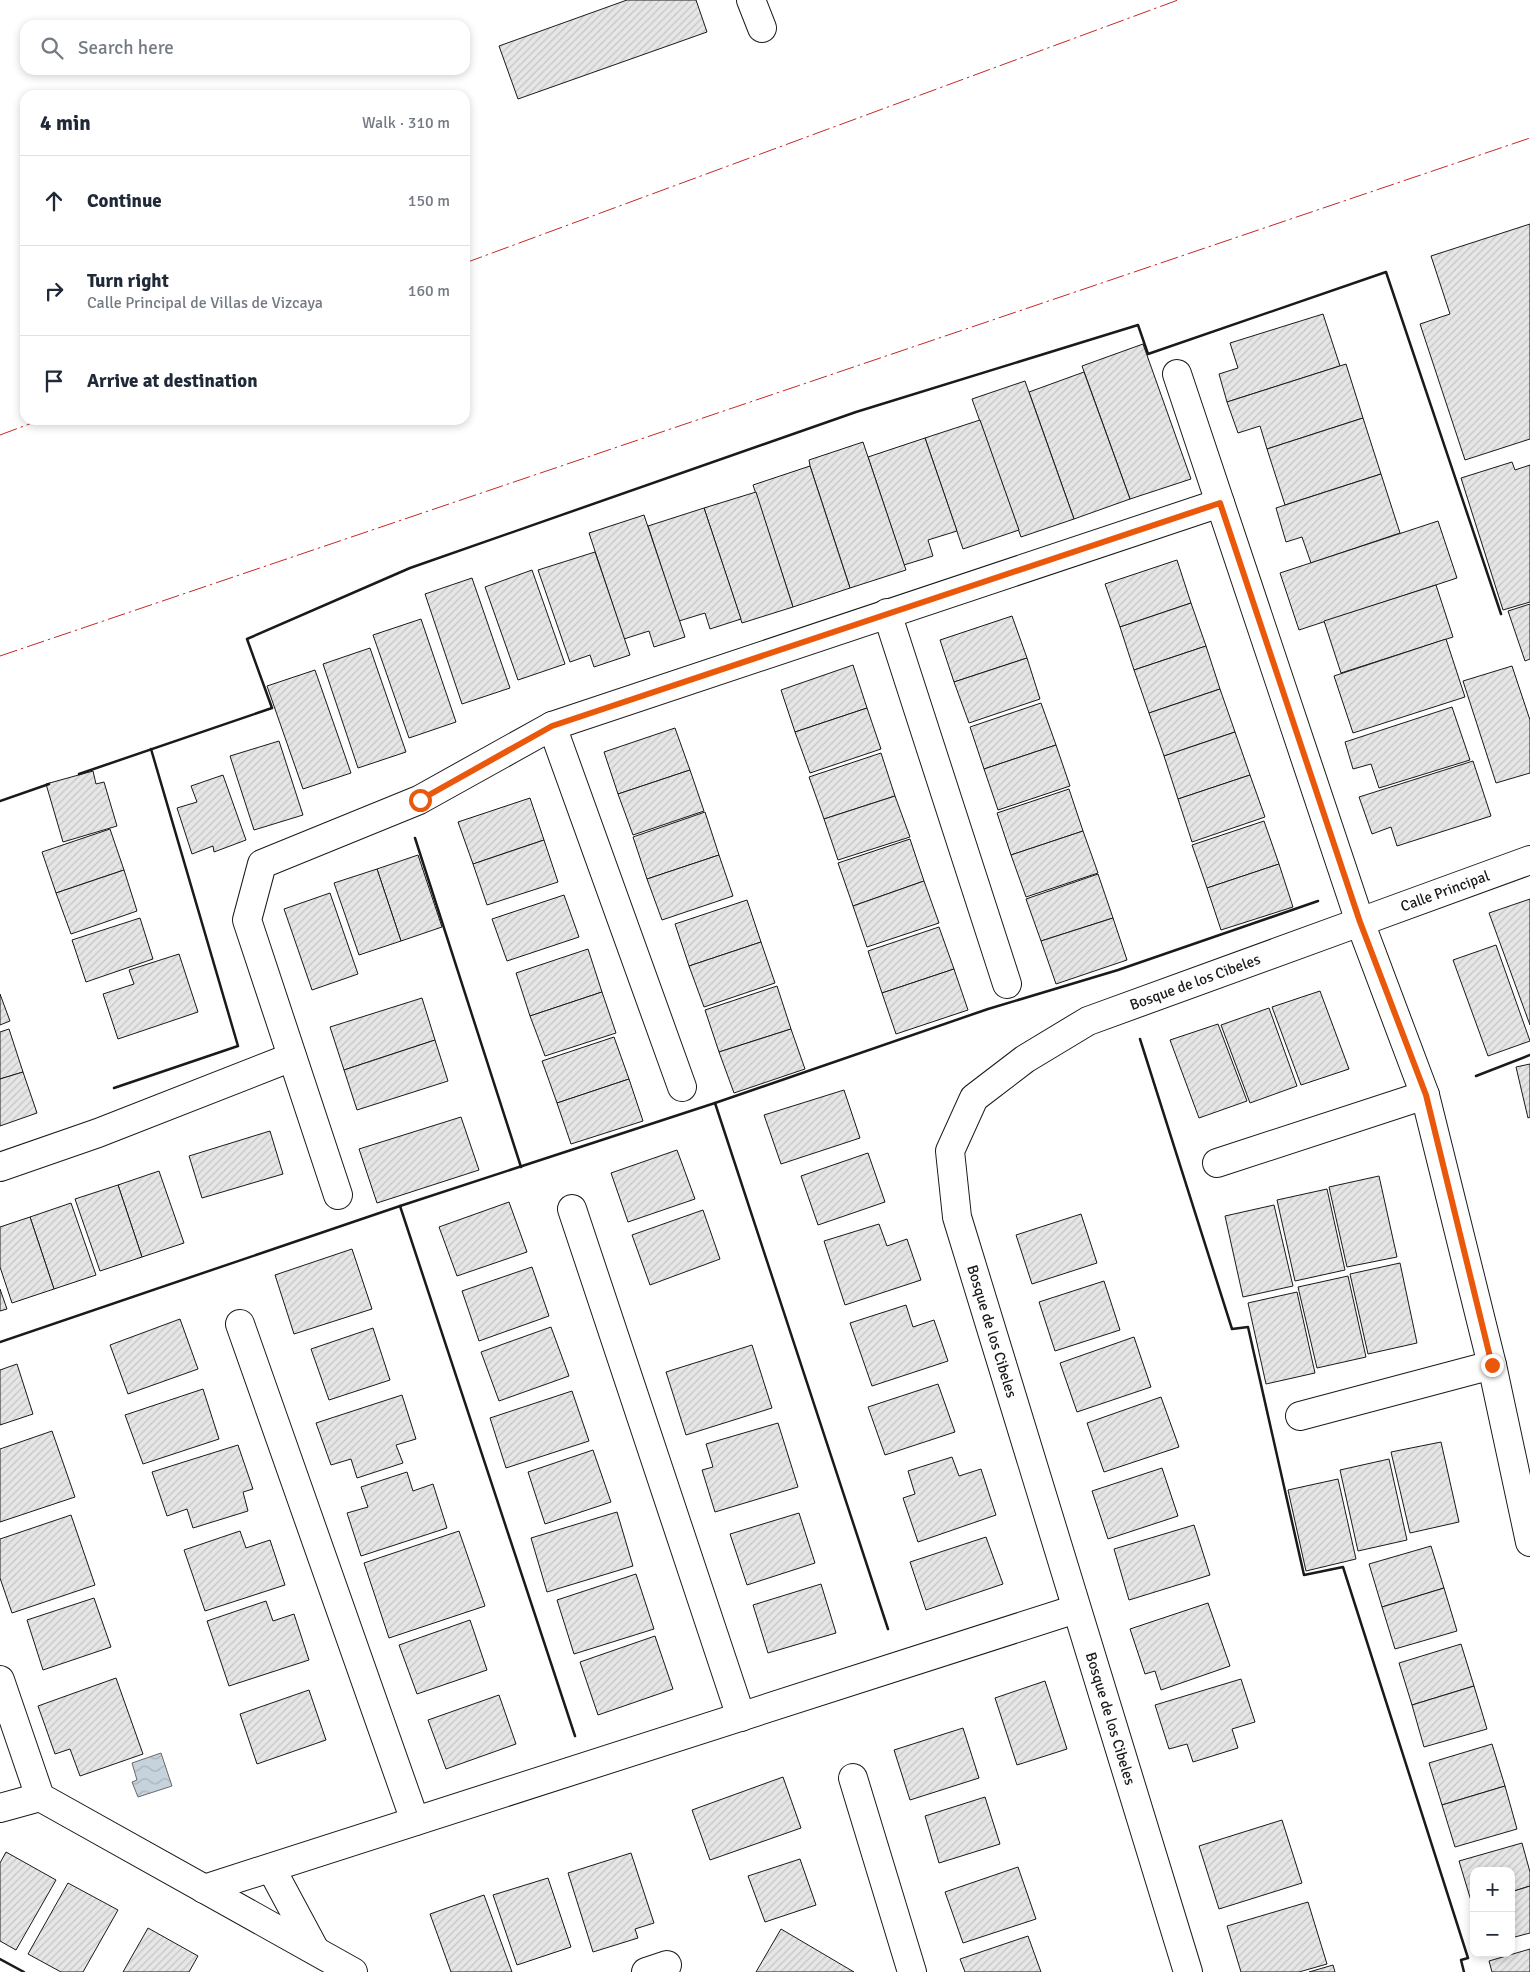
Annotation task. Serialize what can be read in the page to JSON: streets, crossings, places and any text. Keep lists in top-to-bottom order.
{
  "streets": {
    "street": ["Calle Principal", "Bosque de los Cibeles"]
  },
  "crossings": [
    ["Calle Principal", "Bosque de los Cibeles"]
  ],
  "page": {
    "search": "Search here",
    "heading": ["4 min", "Walk · 310 m"],
    "list": [
      ["Continue", "150 m"],
      ["Turn right", "Calle Principal de Villas de Vizcaya", "160 m"],
      "Arrive at destination"
    ],
    "map_buttons": ["+", "−"]
  }
}
